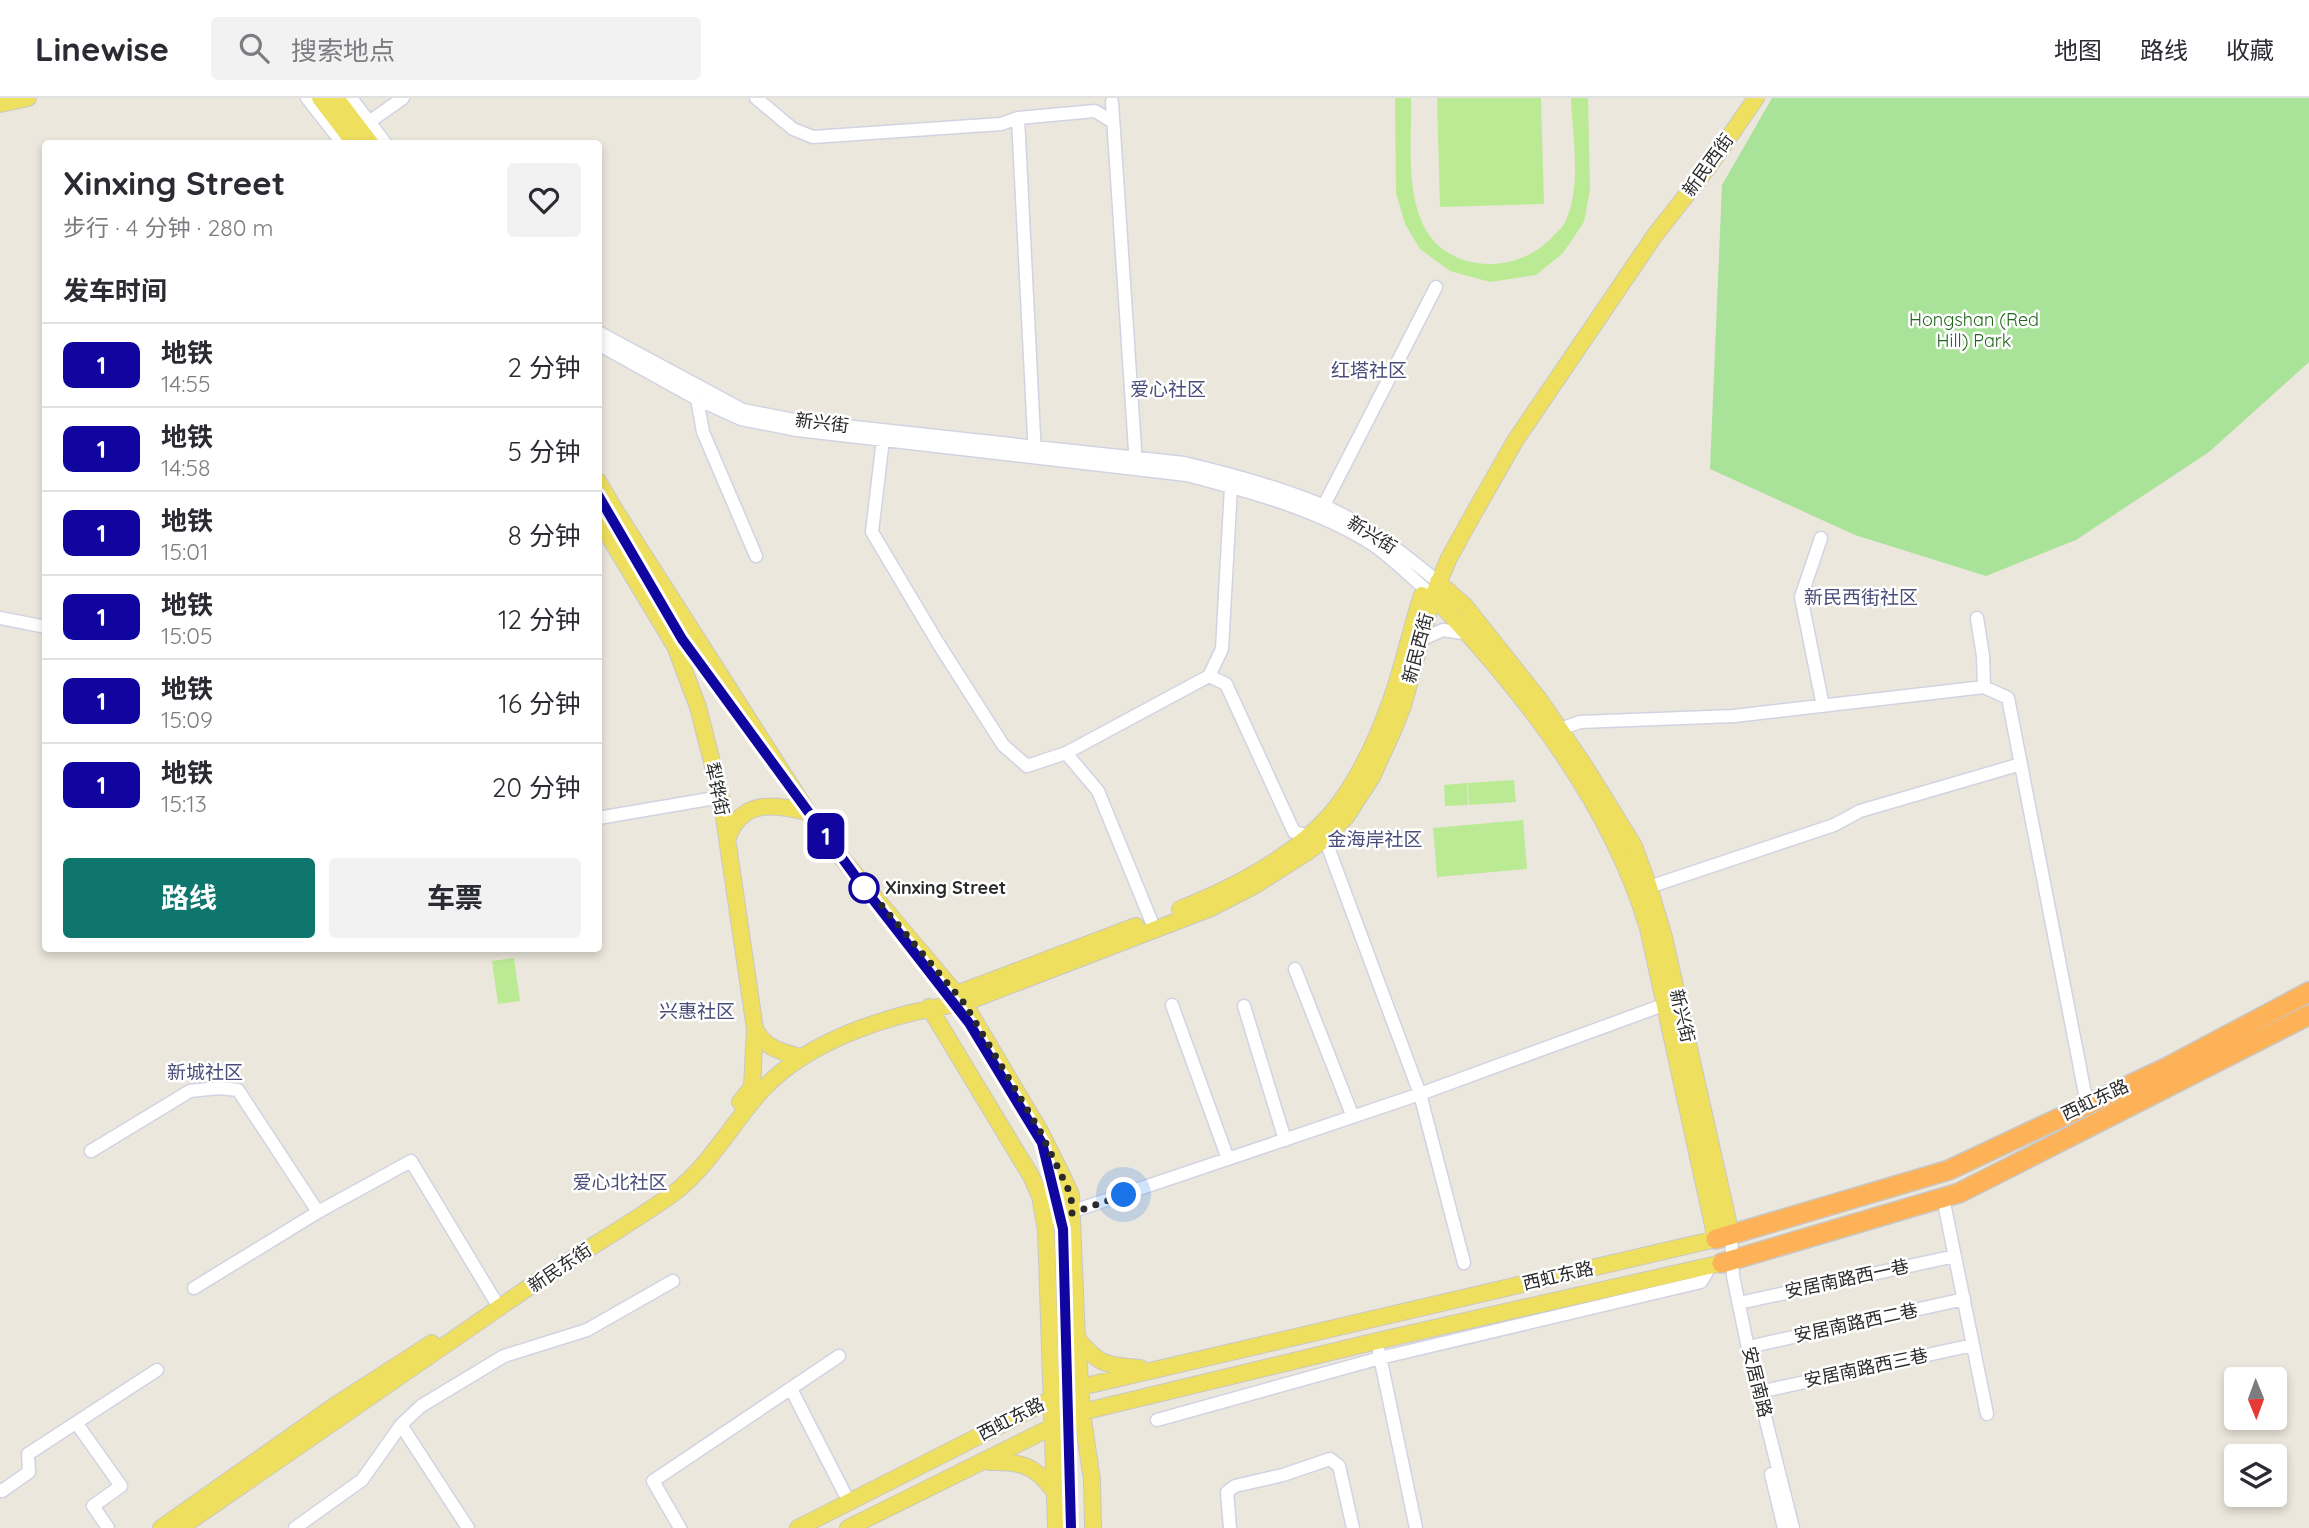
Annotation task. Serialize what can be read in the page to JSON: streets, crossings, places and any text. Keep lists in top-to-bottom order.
{
  "streets": {
    "highway": ["西虹东路"],
    "main road": [
      "新民西街",
      "新兴街",
      "犁铧街",
      "新民东街"
    ],
    "street": [
      "安居南路西一巷",
      "安居南路西二巷",
      "安居南路西三巷",
      "安居南路"
    ]
  },
  "crossings": [
    ["新民西街", "新兴街"],
    ["新民西街", "新民东街"],
    ["新兴街", "西虹东路"],
    ["新兴街", "安居南路"],
    ["犁铧街", "新民东街"],
    ["西虹东路", "安居南路"],
    ["安居南路西一巷", "安居南路"],
    ["安居南路西二巷", "安居南路"],
    ["安居南路西三巷", "安居南路"]
  ],
  "districts": [
    "红塔社区",
    "爱心社区",
    "新民西街社区",
    "金海岸社区",
    "兴惠社区",
    "新城社区",
    "爱心北社区"
  ],
  "parks": ["Hongshan (Red Hill) Park"],
  "places": ["Xinxing Street"],
  "lines": ["metro line 1"],
  "north": "bottom",
  "page": {
    "header": "Linewise",
    "search": "搜索地点",
    "nav": ["地图", "路线", "收藏"],
    "on_map": "1",
    "heading": [
      ["Xinxing Street", "步行 · 4 分钟 · 280 m"],
      "发车时间"
    ],
    "list": [
      {
        "mark": "1",
        "name": "地铁",
        "note": "14:55",
        "value": "2 分钟"
      },
      {
        "mark": "1",
        "name": "地铁",
        "note": "14:58",
        "value": "5 分钟"
      },
      {
        "mark": "1",
        "name": "地铁",
        "note": "15:01",
        "value": "8 分钟"
      },
      {
        "mark": "1",
        "name": "地铁",
        "note": "15:05",
        "value": "12 分钟"
      },
      {
        "mark": "1",
        "name": "地铁",
        "note": "15:09",
        "value": "16 分钟"
      },
      {
        "mark": "1",
        "name": "地铁",
        "note": "15:13",
        "value": "20 分钟"
      }
    ],
    "buttons": ["路线", "车票"]
  }
}
